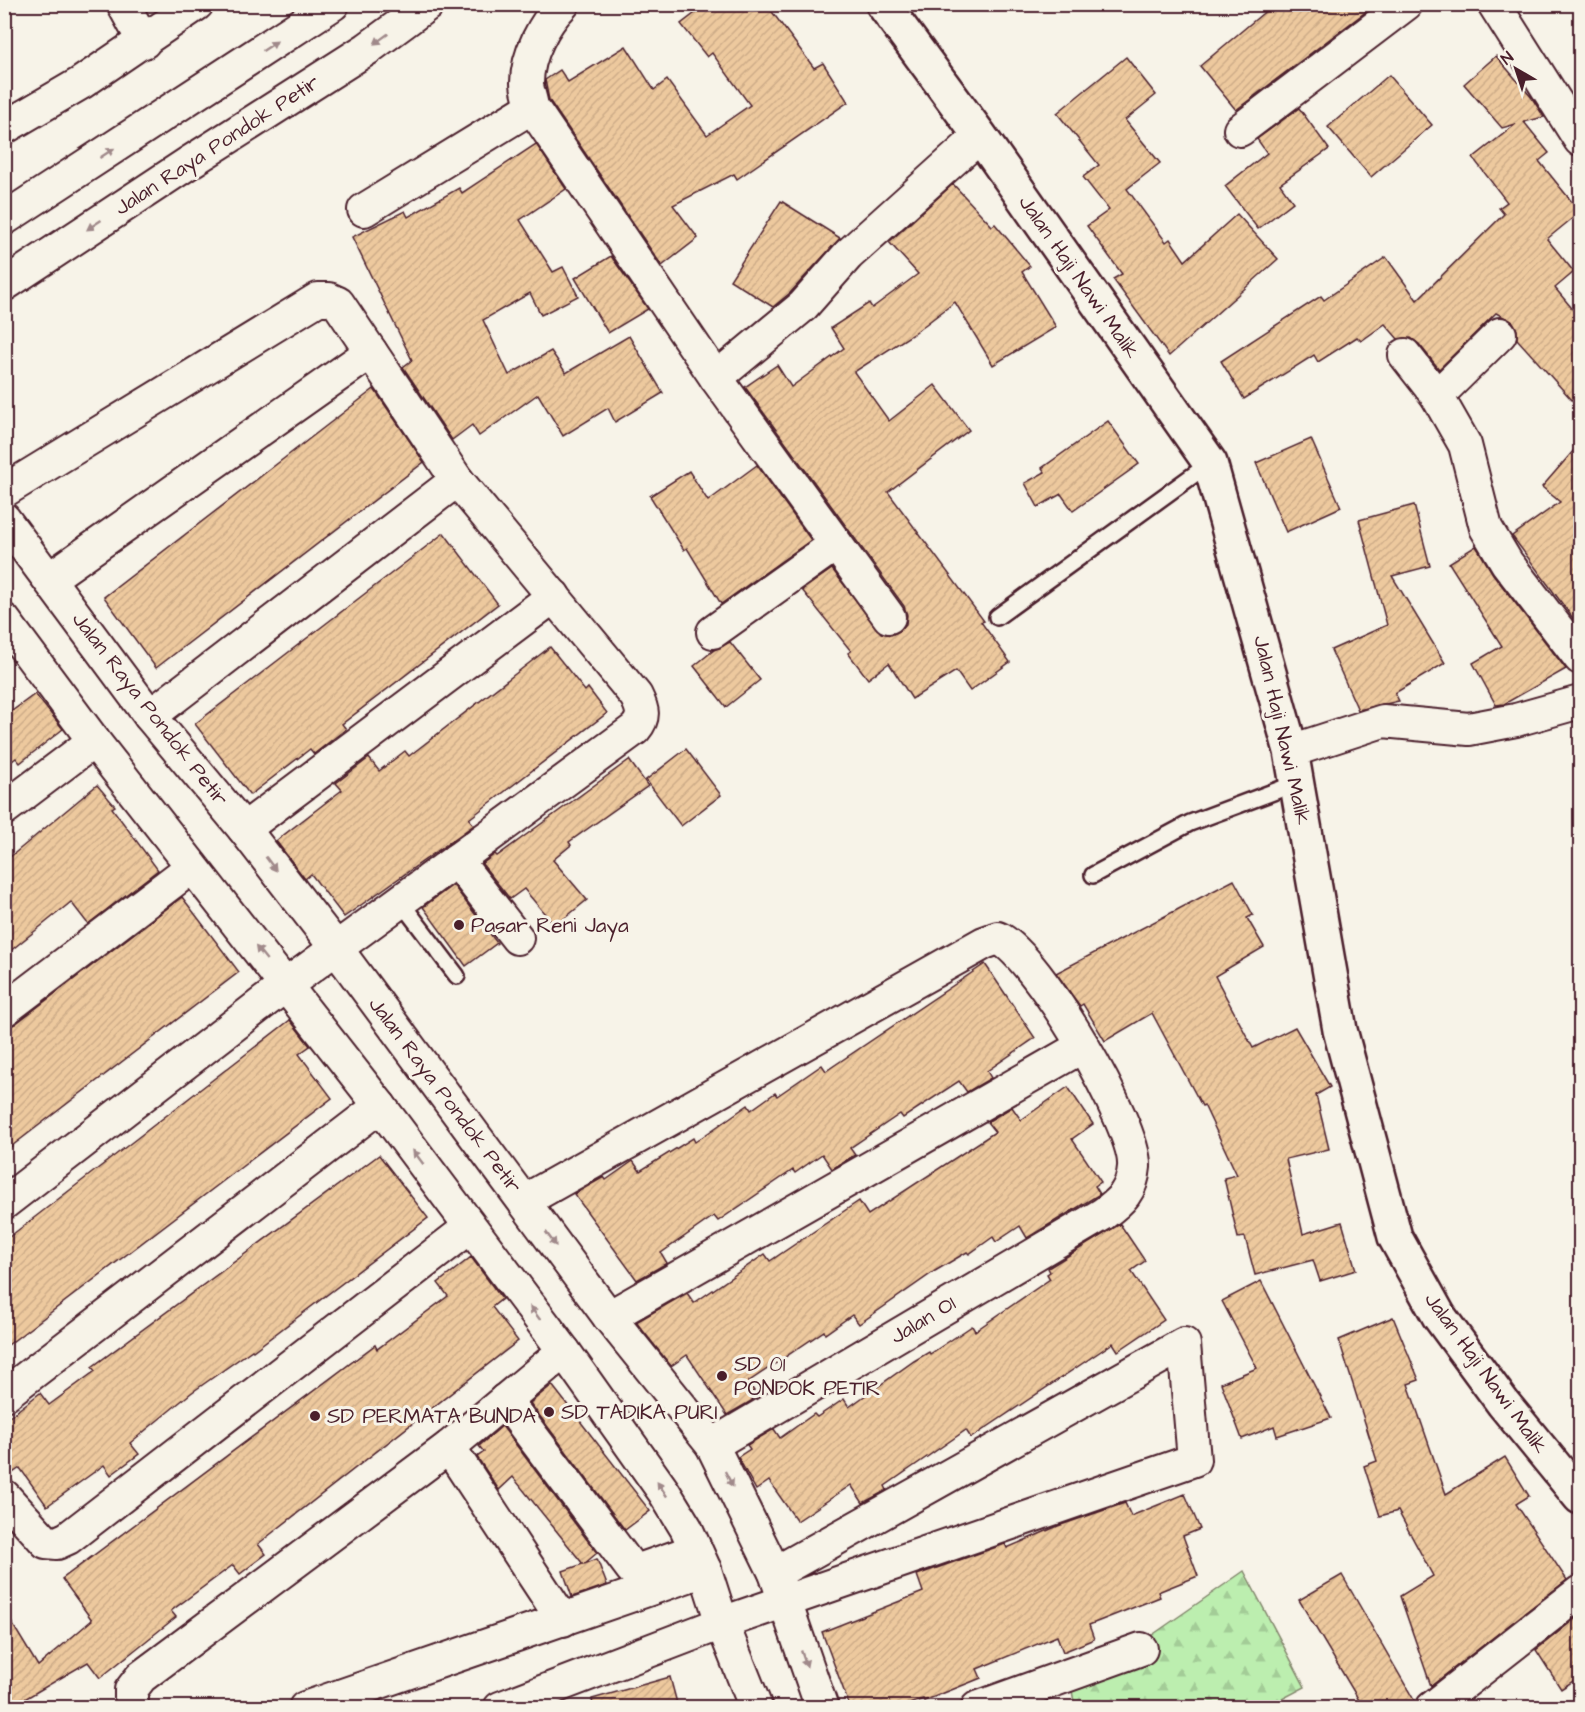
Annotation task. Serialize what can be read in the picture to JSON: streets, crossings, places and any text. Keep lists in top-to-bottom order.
{
  "streets": {
    "main road": ["Jalan Haji Nawi Malik"],
    "street": ["Jalan Raya Pondok Petir", "Jalan O1"]
  },
  "crossings": [
    ["Jalan Raya Pondok Petir", "Jalan O1"]
  ],
  "places": [
    "Pasar Reni Jaya",
    "SD 01 PONDOK PETIR",
    "SD TADIKA PURI",
    "SD PERMATA BUNDA"
  ],
  "north": "top left"
}
